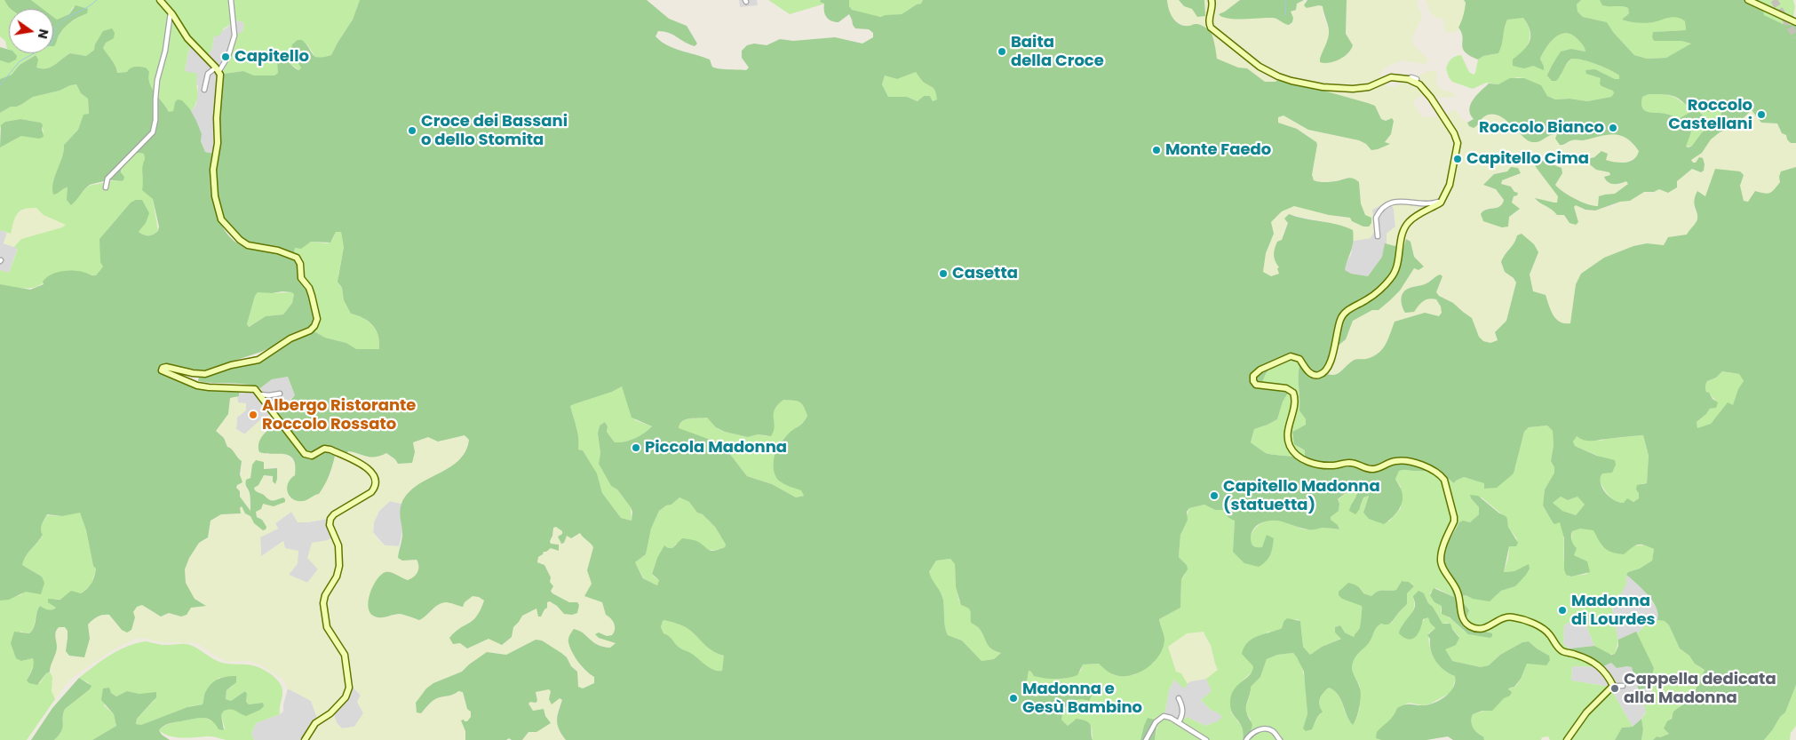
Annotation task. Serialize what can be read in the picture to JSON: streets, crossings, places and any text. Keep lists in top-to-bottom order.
{
  "places": [
    "Baita della Croce",
    "Capitello",
    "Roccolo Castellani",
    "Roccolo Bianco",
    "Croce dei Bassani o dello Stomita",
    "Monte Faedo",
    "Capitello Cima",
    "Casetta",
    "Albergo Ristorante Roccolo Rossato",
    "Piccola Madonna",
    "Capitello Madonna (statuetta)",
    "Madonna di Lourdes",
    "Cappella dedicata alla Madonna",
    "Madonna e Gesù Bambino"
  ],
  "north": "right"
}
